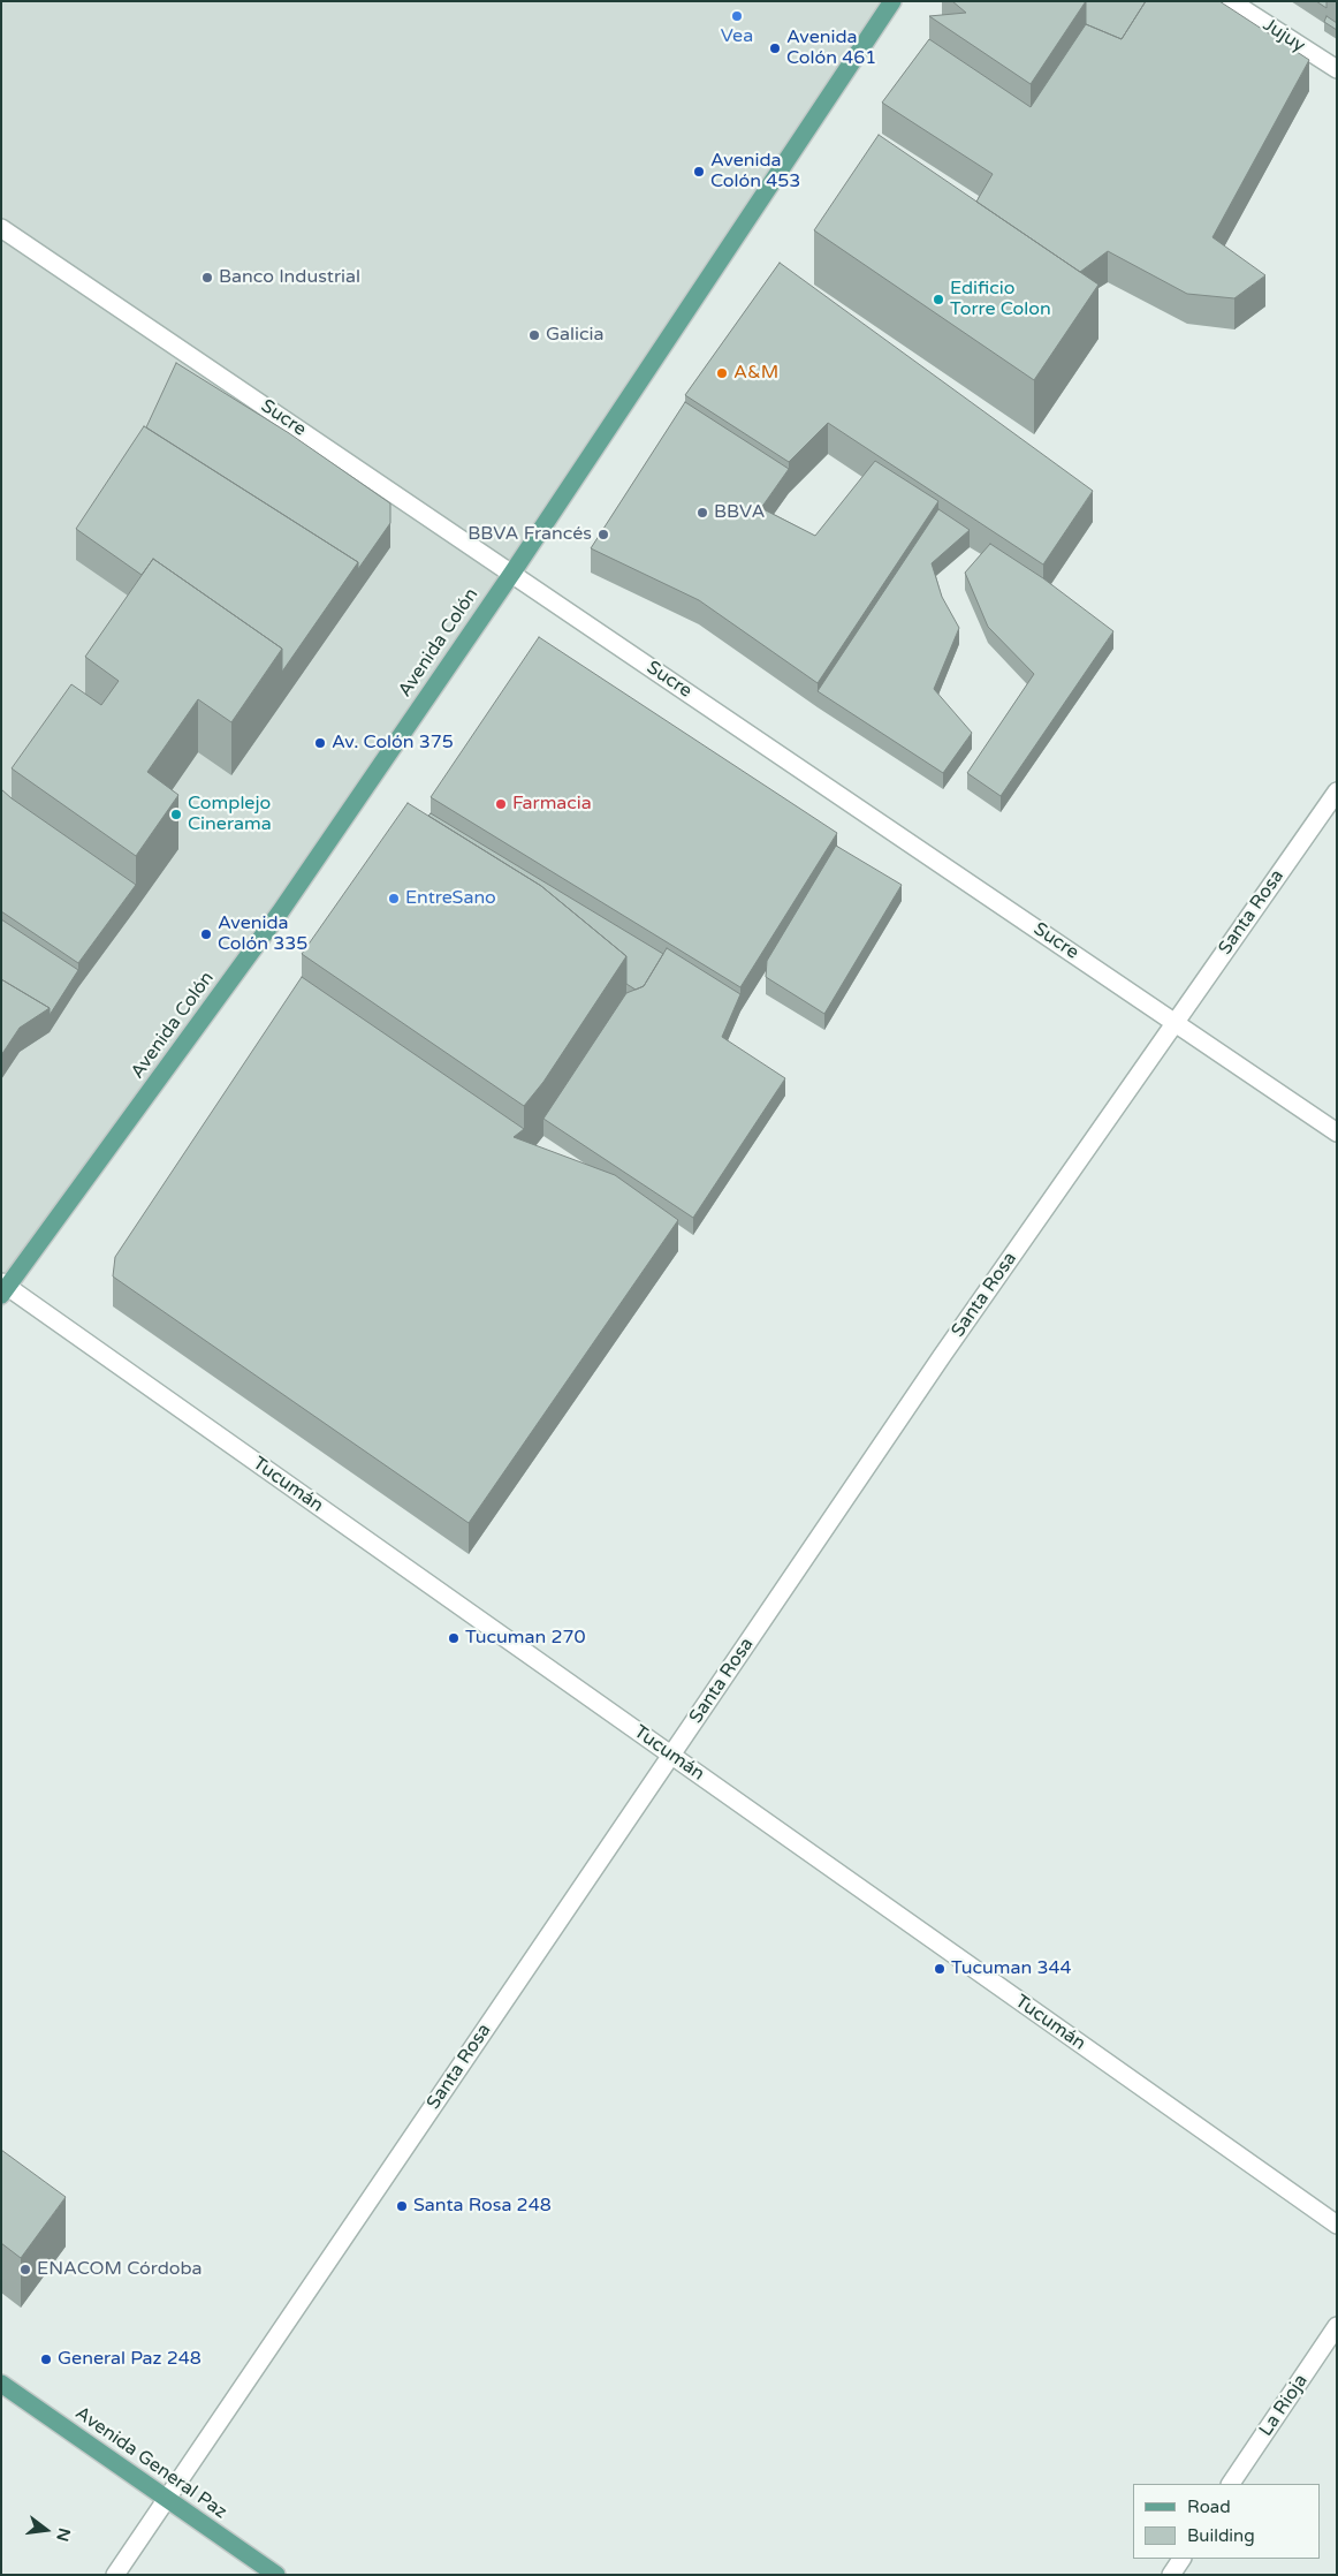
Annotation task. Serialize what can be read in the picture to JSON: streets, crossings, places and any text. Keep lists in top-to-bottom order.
{
  "streets": {
    "main road": ["Avenida Colón", "Avenida General Paz"],
    "street": [
      "Jujuy",
      "Sucre",
      "Santa Rosa",
      "Tucumán",
      "La Rioja"
    ]
  },
  "crossings": [
    ["Sucre", "Avenida Colón"],
    ["Sucre", "Santa Rosa"],
    ["Avenida Colón", "Tucumán"],
    ["Santa Rosa", "Tucumán"],
    ["Santa Rosa", "Avenida General Paz"]
  ],
  "places": [
    "Vea",
    "Avenida Colón 461",
    "Avenida Colón 453",
    "Banco Industrial",
    "Edificio Torre Colon",
    "Galicia",
    "A&M",
    "BBVA",
    "BBVA Francés",
    "Av. Colón 375",
    "Farmacia",
    "Complejo Cinerama",
    "EntreSano",
    "Avenida Colón 335",
    "Tucuman 270",
    "Tucuman 344",
    "Santa Rosa 248",
    "ENACOM Córdoba",
    "General Paz 248"
  ],
  "legend": ["Road", "Building"],
  "north": "right"
}
